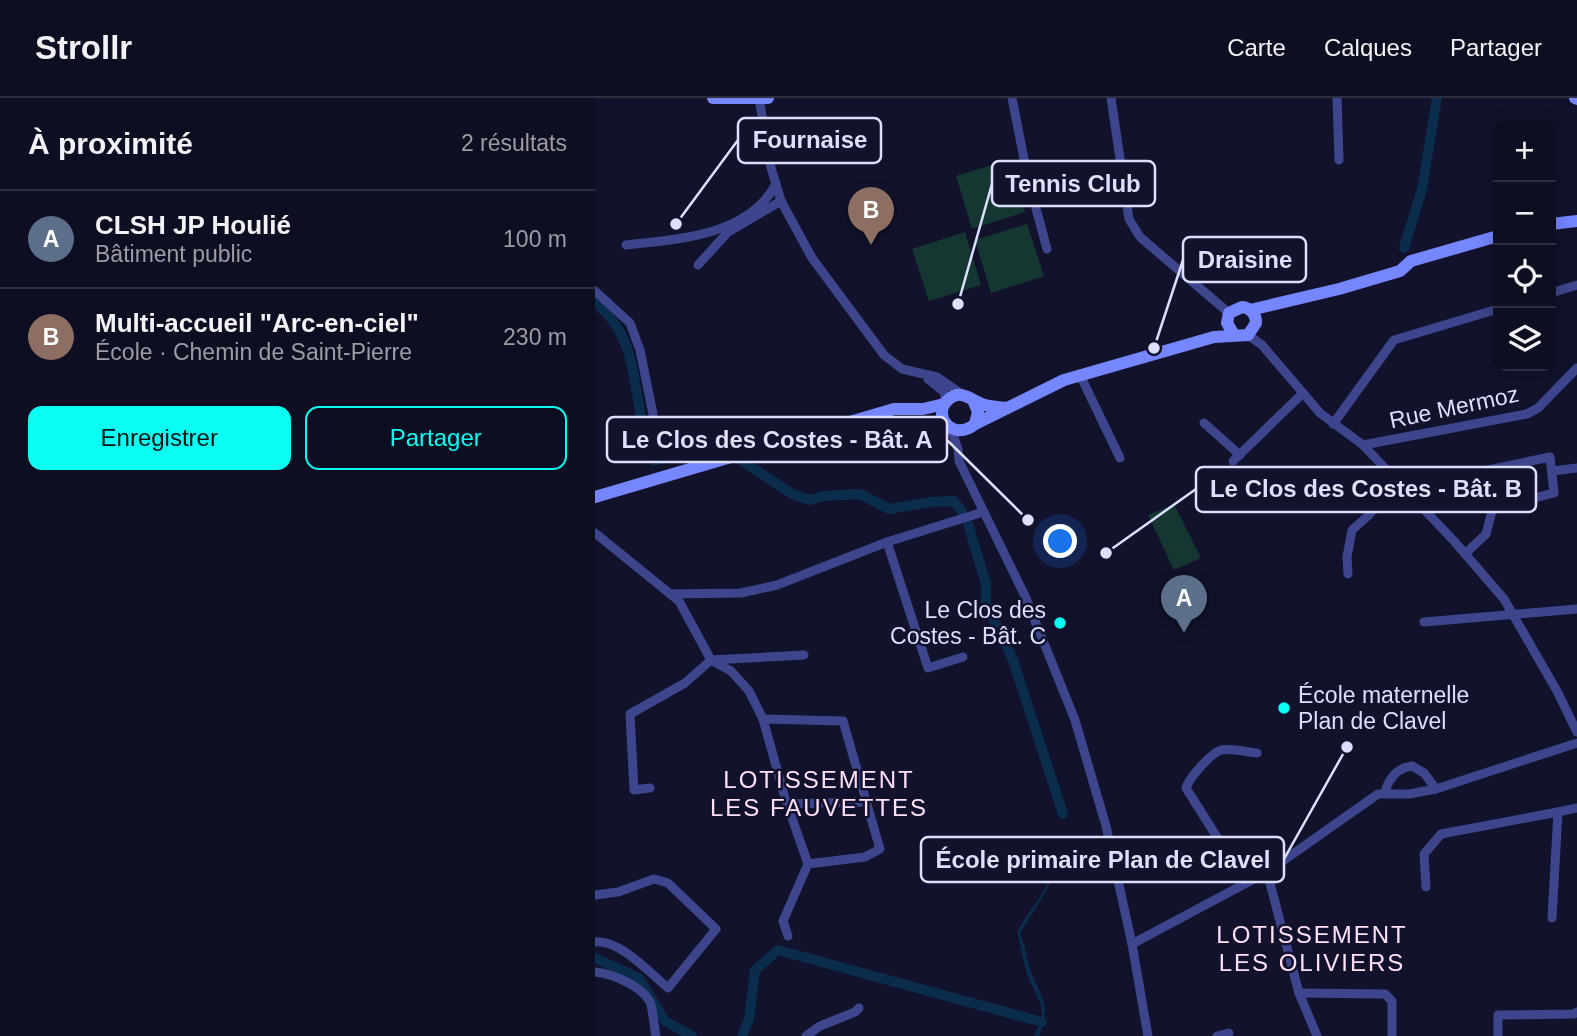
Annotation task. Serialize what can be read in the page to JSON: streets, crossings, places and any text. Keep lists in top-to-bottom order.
{
  "streets": {
    "street": ["Rue Mermoz"]
  },
  "districts": ["LOTISSEMENT LES FAUVETTES", "LOTISSEMENT LES OLIVIERS"],
  "places": [
    "Fournaise",
    "Tennis Club",
    "Draisine",
    "Le Clos des Costes - Bât. A",
    "Le Clos des Costes - Bât. B",
    "Le Clos des Costes - Bât. C",
    "École maternelle Plan de Clavel",
    "École primaire Plan de Clavel"
  ],
  "page": {
    "header": "Strollr",
    "nav": ["Carte", "Calques", "Partager"],
    "heading": ["À proximité", "2 résultats"],
    "map_buttons": ["+", "−"],
    "pins": ["B", "A"],
    "list": [
      {
        "mark": "A",
        "name": "CLSH JP Houlié",
        "note": "Bâtiment public",
        "value": "100 m"
      },
      {
        "mark": "B",
        "name": "Multi-accueil \"Arc-en-ciel\"",
        "note": "École · Chemin de Saint-Pierre",
        "value": "230 m"
      }
    ],
    "buttons": ["Enregistrer", "Partager"]
  }
}
